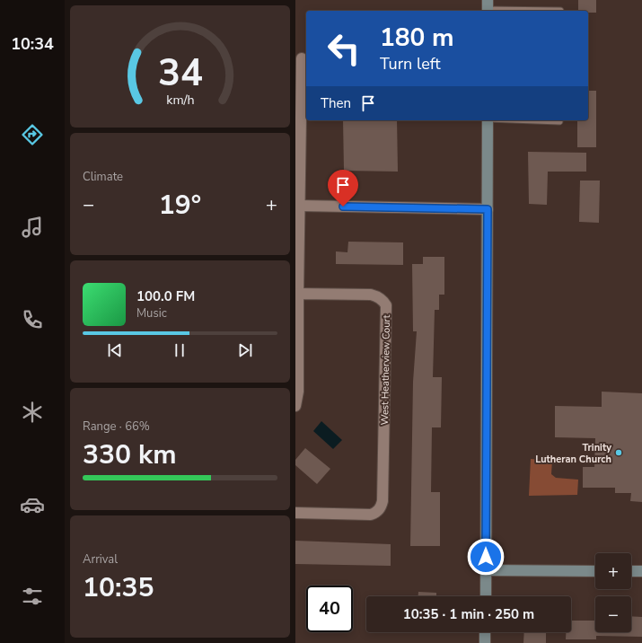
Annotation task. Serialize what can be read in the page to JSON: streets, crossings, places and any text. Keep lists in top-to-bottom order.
{
  "streets": {
    "street": ["West Heatherview Court"]
  },
  "places": ["Trinity Lutheran Church"],
  "page": {
    "tabs": "10:34",
    "turn": ["180 m", "Turn left"],
    "then": "Then",
    "tile": [
      "Climate",
      ["Range · 66%", "330 km"],
      ["Arrival", "10:35"]
    ],
    "heat": ["−", "19°", "+"],
    "song": ["100.0 FM", "Music"],
    "map_buttons": ["+", "−"],
    "limit": "40",
    "trip": "10:35 · 1 min · 250 m",
    "gauge": ["34", "km/h"]
  }
}
